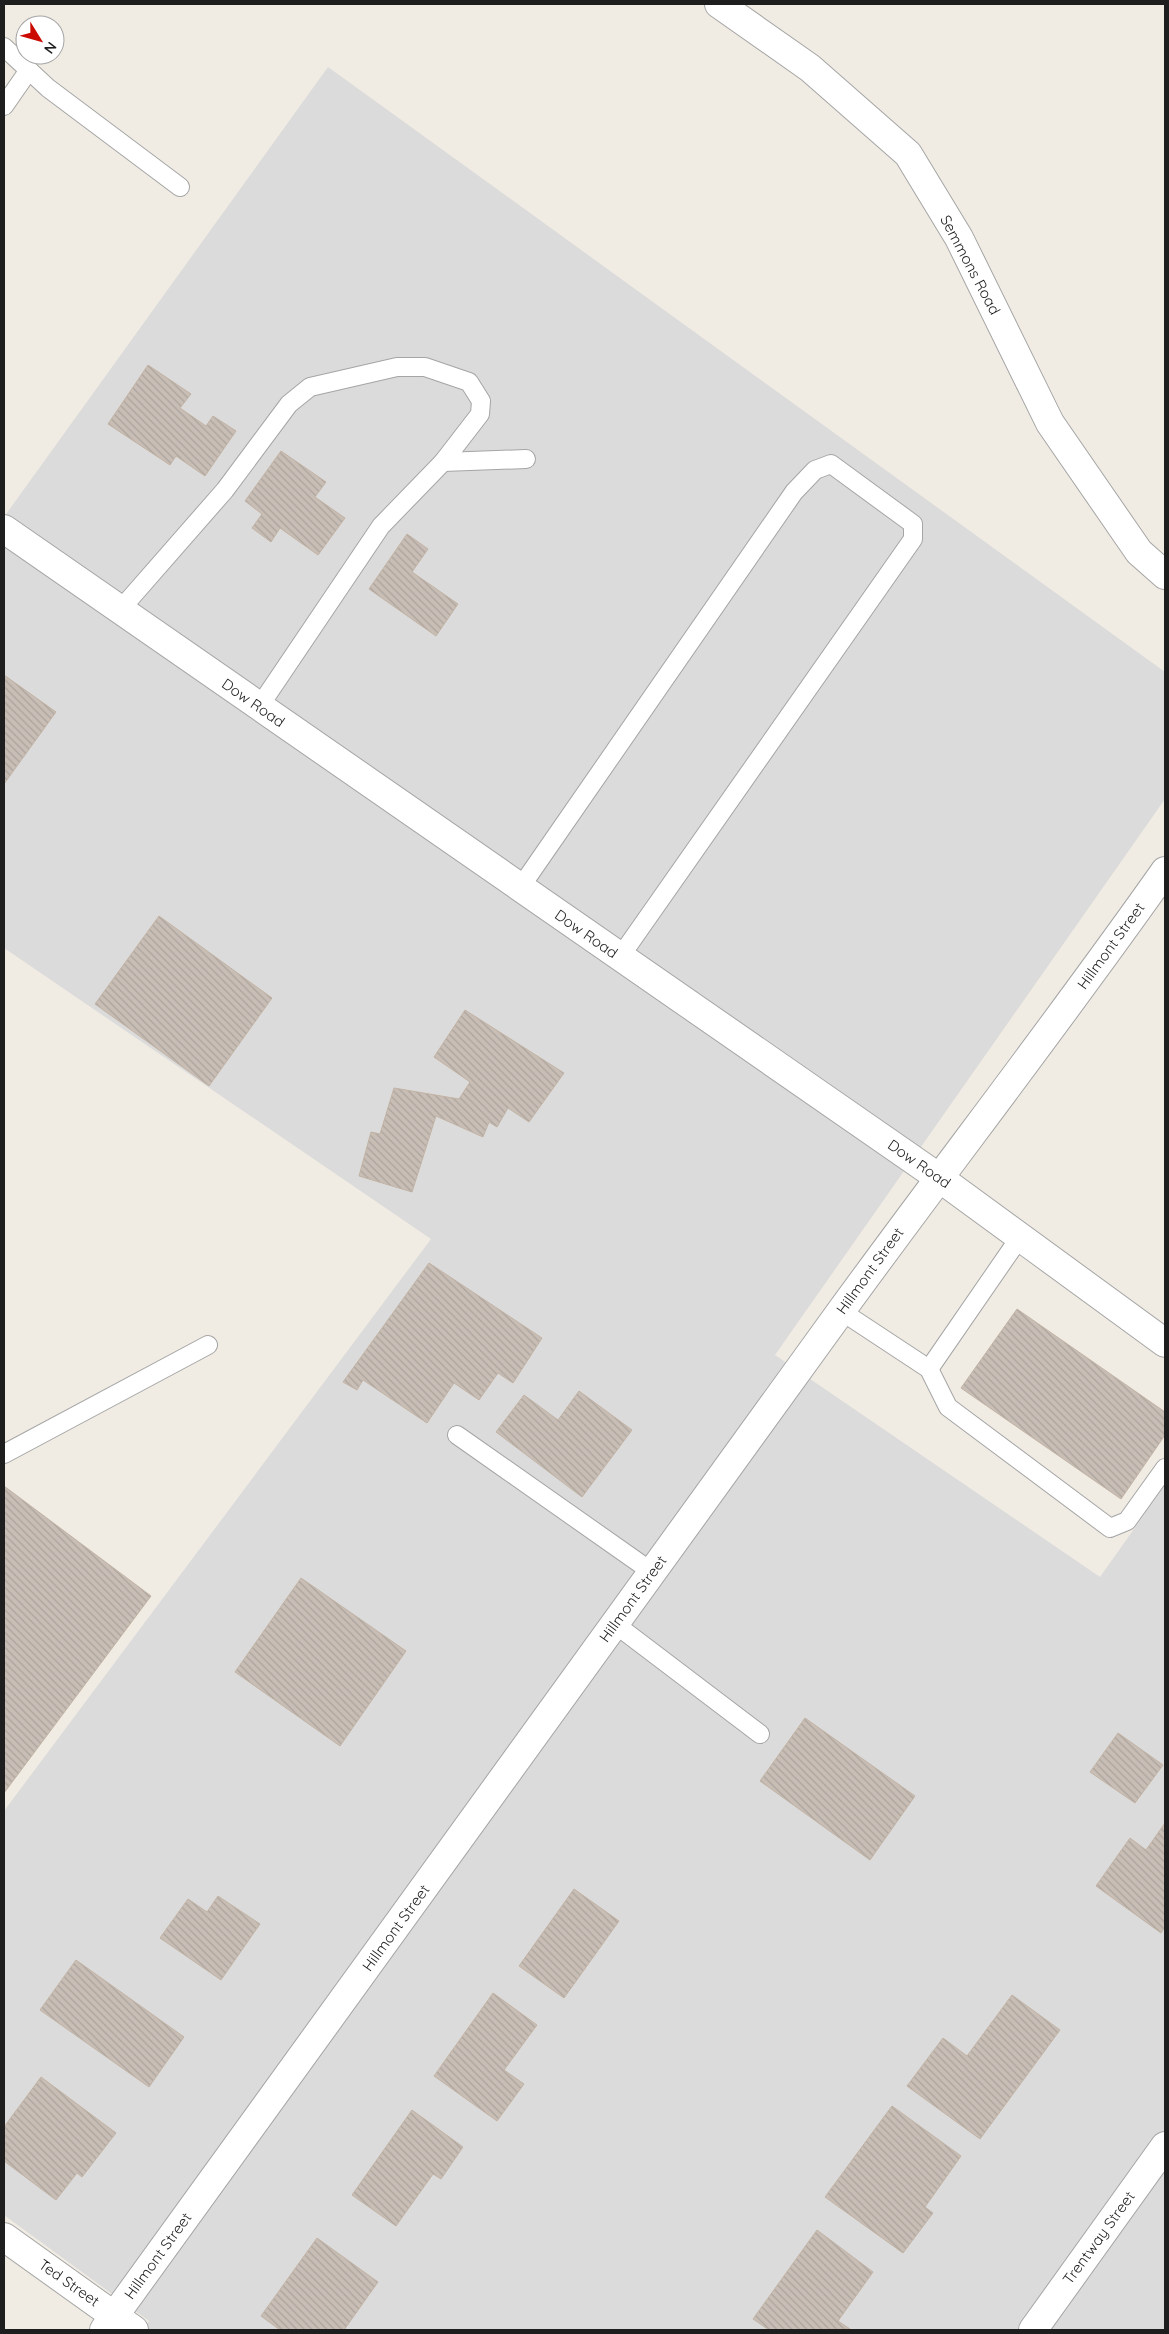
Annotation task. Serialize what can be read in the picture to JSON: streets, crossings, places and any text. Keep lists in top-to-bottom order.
{
  "streets": {
    "street": [
      "Semmons Road",
      "Dow Road",
      "Hillmont Street",
      "Trentway Street",
      "Ted Street"
    ]
  },
  "crossings": [
    ["Dow Road", "Hillmont Street"],
    ["Hillmont Street", "Ted Street"]
  ],
  "north": "bottom right"
}
